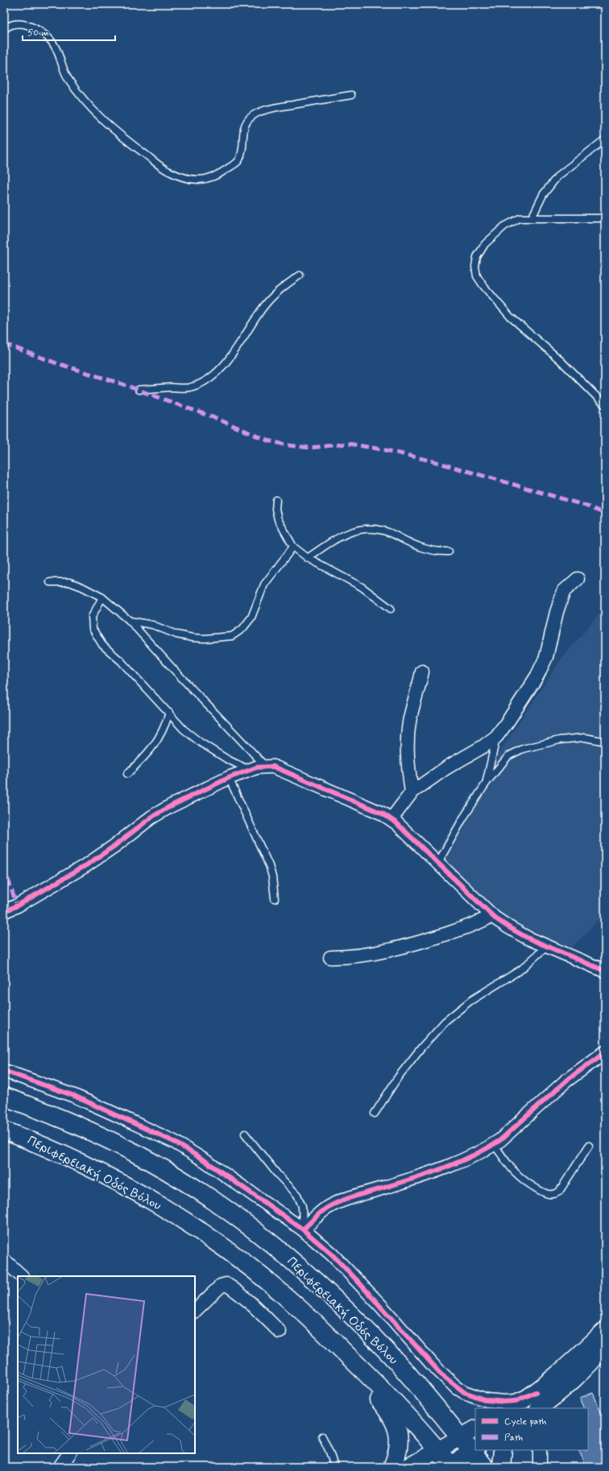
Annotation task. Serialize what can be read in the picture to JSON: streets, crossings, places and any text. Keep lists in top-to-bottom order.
{
  "streets": {
    "main road": ["Περιφερειακή Οδός Βόλου"]
  },
  "legend": ["Cycle path", "Path"],
  "scale_bar": "50 m"
}
